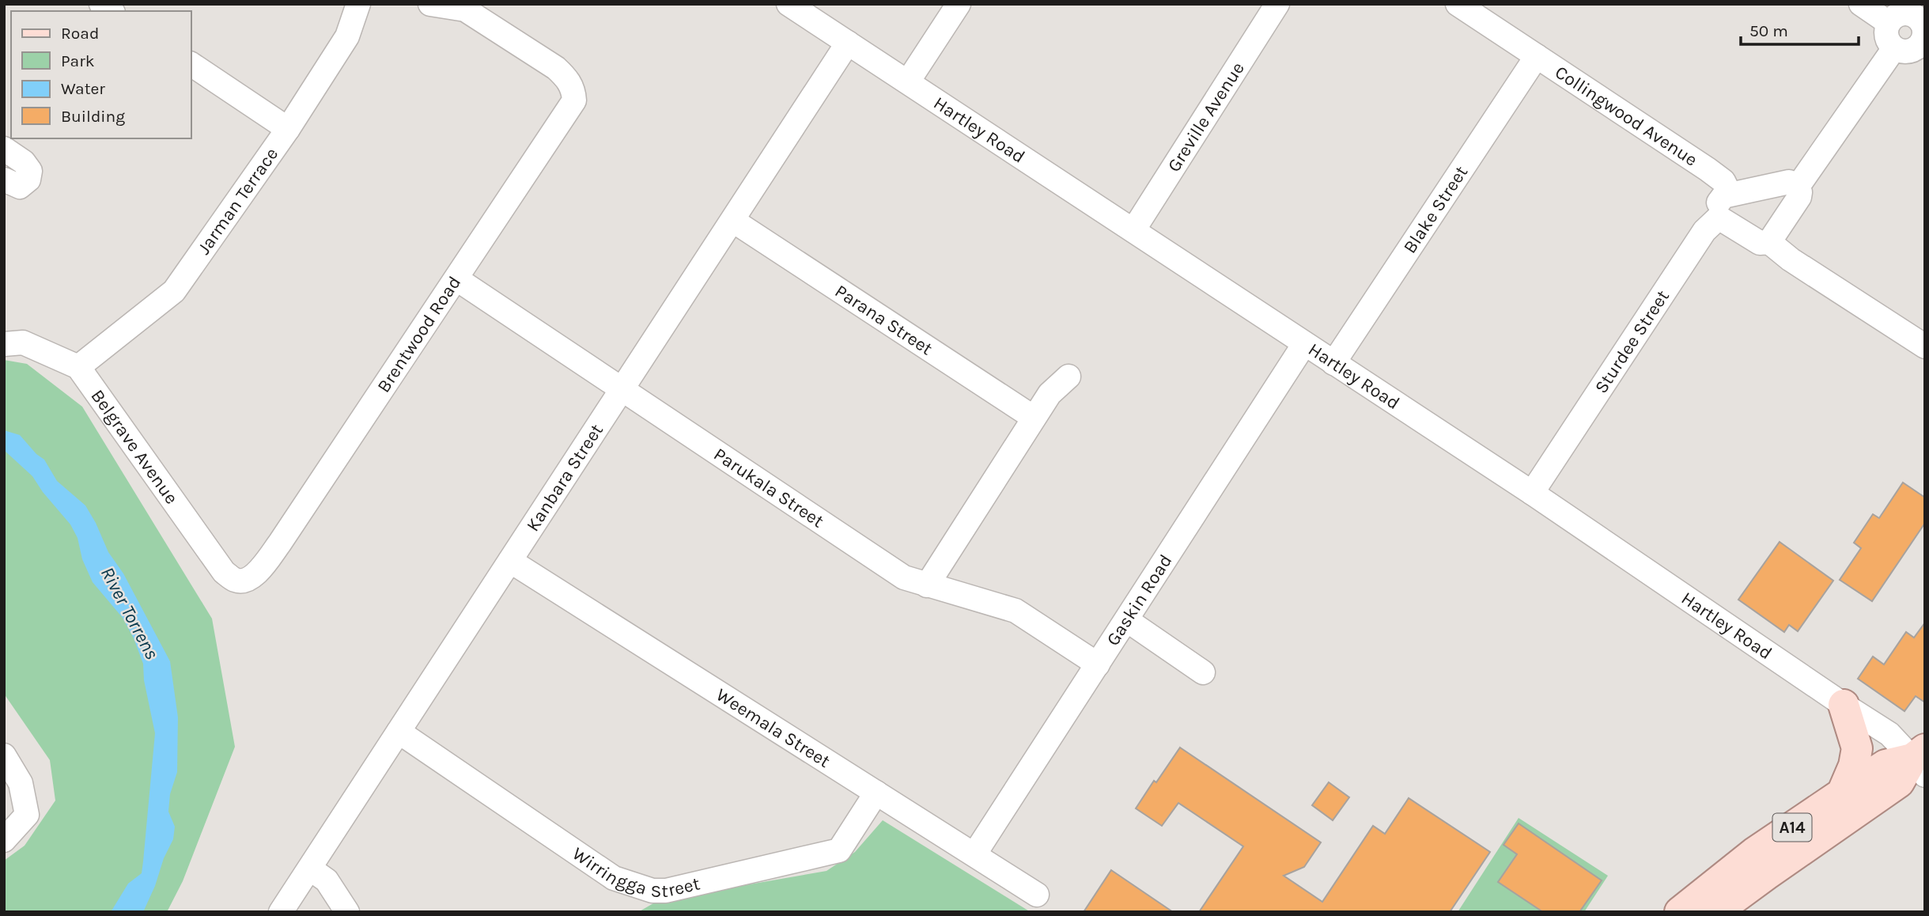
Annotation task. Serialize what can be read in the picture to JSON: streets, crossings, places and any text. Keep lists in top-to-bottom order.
{
  "streets": {
    "main road": ["A14"],
    "street": [
      "Collingwood Avenue",
      "Greville Avenue",
      "Hartley Road",
      "Jarman Terrace",
      "Blake Street",
      "Parana Street",
      "Brentwood Road",
      "Sturdee Street",
      "Belgrave Avenue",
      "Kanbara Street",
      "Parukala Street",
      "Gaskin Road",
      "Weemala Street",
      "Wirringga Street"
    ]
  },
  "crossings": [
    ["Collingwood Avenue", "Blake Street"],
    ["Collingwood Avenue", "Sturdee Street"],
    ["Greville Avenue", "Hartley Road"],
    ["Hartley Road", "Blake Street"],
    ["Hartley Road", "Sturdee Street"],
    ["Hartley Road", "Kanbara Street"],
    ["Hartley Road", "Gaskin Road"],
    ["Hartley Road", "A14"],
    ["Jarman Terrace", "Belgrave Avenue"],
    ["Parana Street", "Kanbara Street"],
    ["Brentwood Road", "Belgrave Avenue"],
    ["Brentwood Road", "Parukala Street"],
    ["Kanbara Street", "Parukala Street"],
    ["Kanbara Street", "Weemala Street"],
    ["Kanbara Street", "Wirringga Street"],
    ["Parukala Street", "Gaskin Road"],
    ["Gaskin Road", "Weemala Street"],
    ["Weemala Street", "Wirringga Street"]
  ],
  "water": ["River Torrens"],
  "legend": [
    "Road",
    "Park",
    "Water",
    "Building"
  ],
  "scale_bar": "50 m"
}
